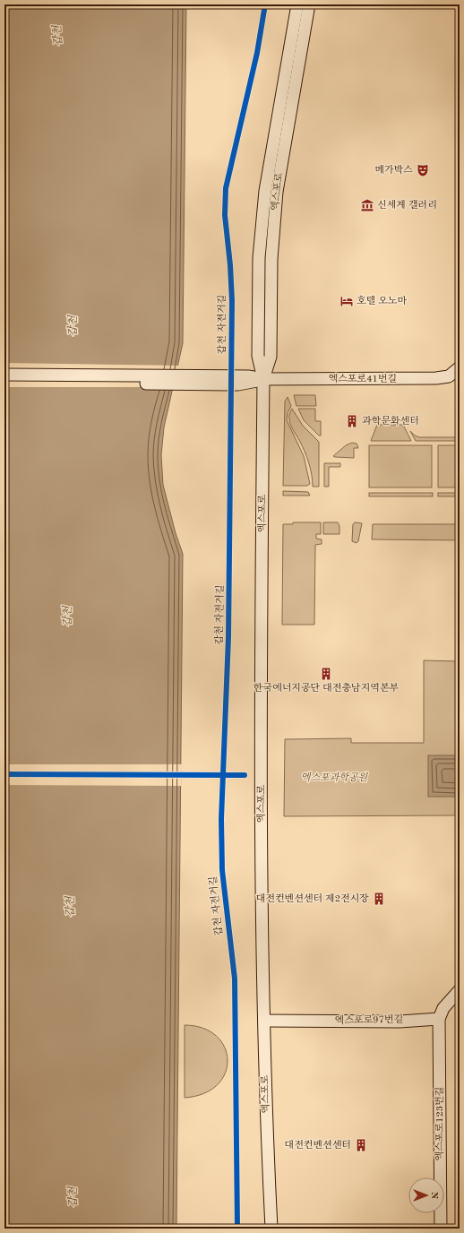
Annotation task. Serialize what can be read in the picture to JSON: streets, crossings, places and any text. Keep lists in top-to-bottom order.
{
  "streets": {
    "main road": [
      "엑스포로",
      "엑스포로41번길",
      "엑스포로97번길",
      "엑스포로123번길"
    ],
    "cycle path": ["갑천 자전거길"]
  },
  "crossings": [
    ["엑스포로", "엑스포로41번길"],
    ["엑스포로", "엑스포로97번길"],
    ["엑스포로97번길", "엑스포로123번길"]
  ],
  "water": ["갑천"],
  "parks": ["엑스포과학공원"],
  "places": {
    "theatre": ["메가박스"],
    "museum": ["신세계 갤러리"],
    "hotel": ["호텔 오노마"],
    "building": [
      "과학문화센터",
      "한국에너지공단 대전충남지역본부",
      "대전컨벤션센터 제2전시장",
      "대전컨벤션센터"
    ]
  },
  "north": "right"
}
